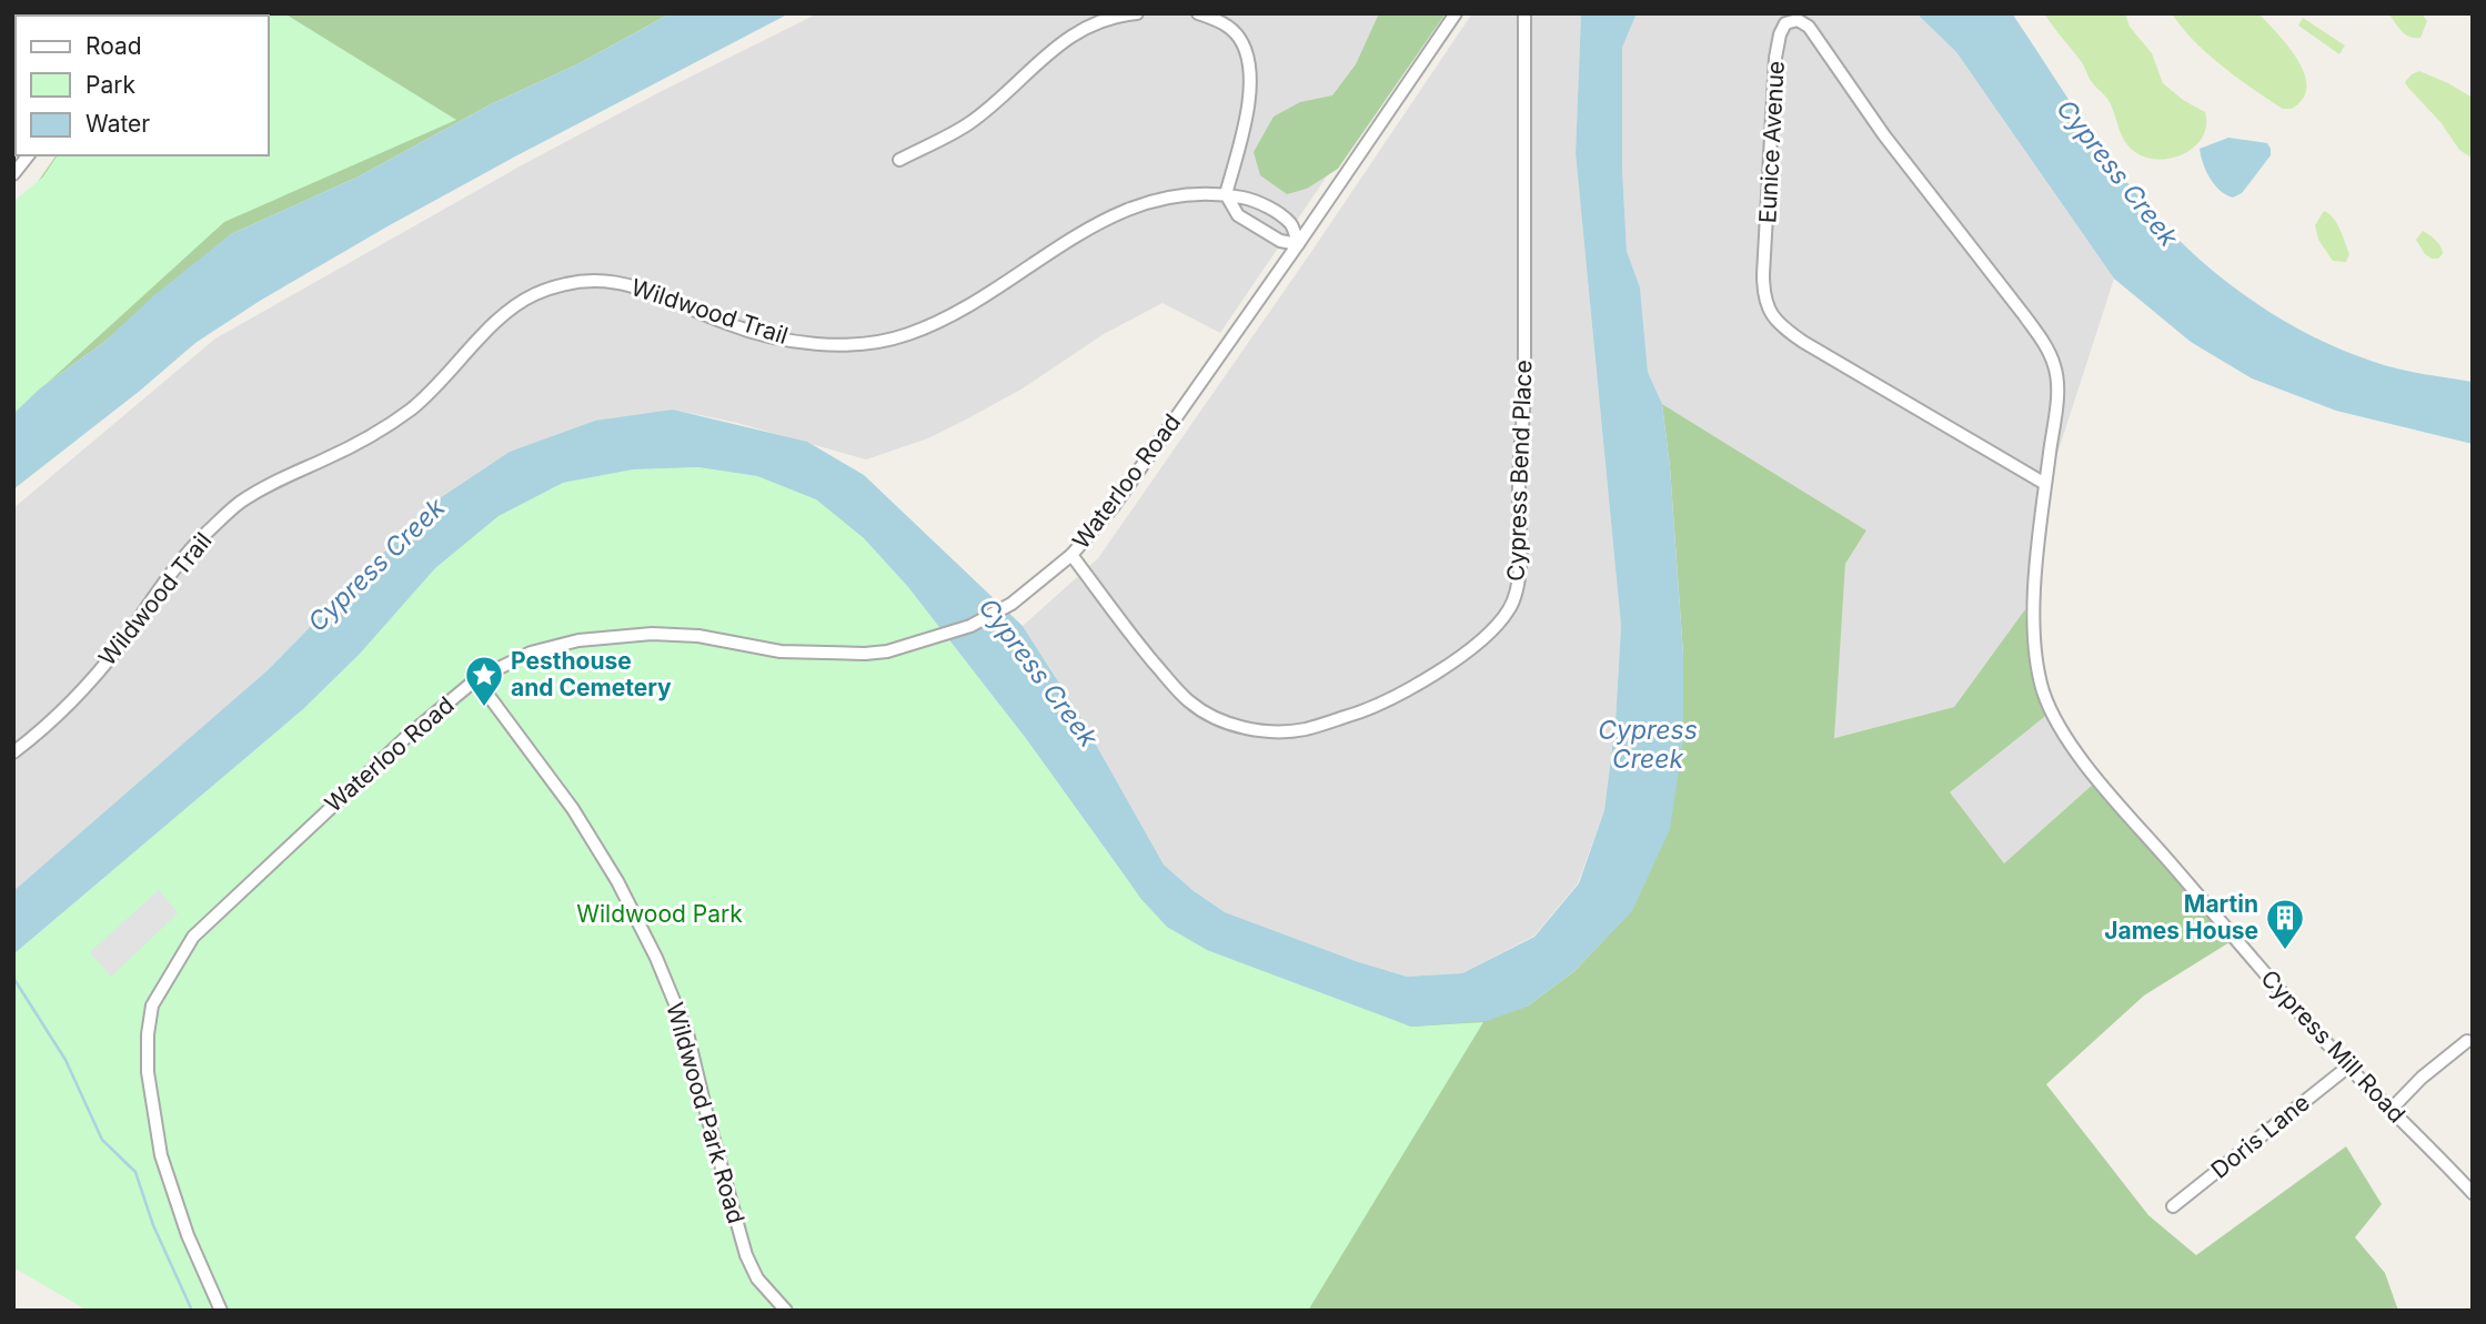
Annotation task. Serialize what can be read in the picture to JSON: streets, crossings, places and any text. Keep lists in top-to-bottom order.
{
  "streets": {
    "street": [
      "Eunice Avenue",
      "Wildwood Trail",
      "Cypress Bend Place",
      "Waterloo Road",
      "Cypress Mill Road",
      "Wildwood Park Road",
      "Doris Lane"
    ]
  },
  "crossings": [
    ["Eunice Avenue", "Cypress Mill Road"],
    ["Wildwood Trail", "Waterloo Road"],
    ["Cypress Bend Place", "Waterloo Road"],
    ["Waterloo Road", "Wildwood Park Road"],
    ["Cypress Mill Road", "Doris Lane"]
  ],
  "water": ["Cypress Creek"],
  "parks": ["Wildwood Park"],
  "places": {
    "place": ["Pesthouse and Cemetery"],
    "building": ["Martin James House"]
  },
  "legend": ["Road", "Park", "Water"]
}
